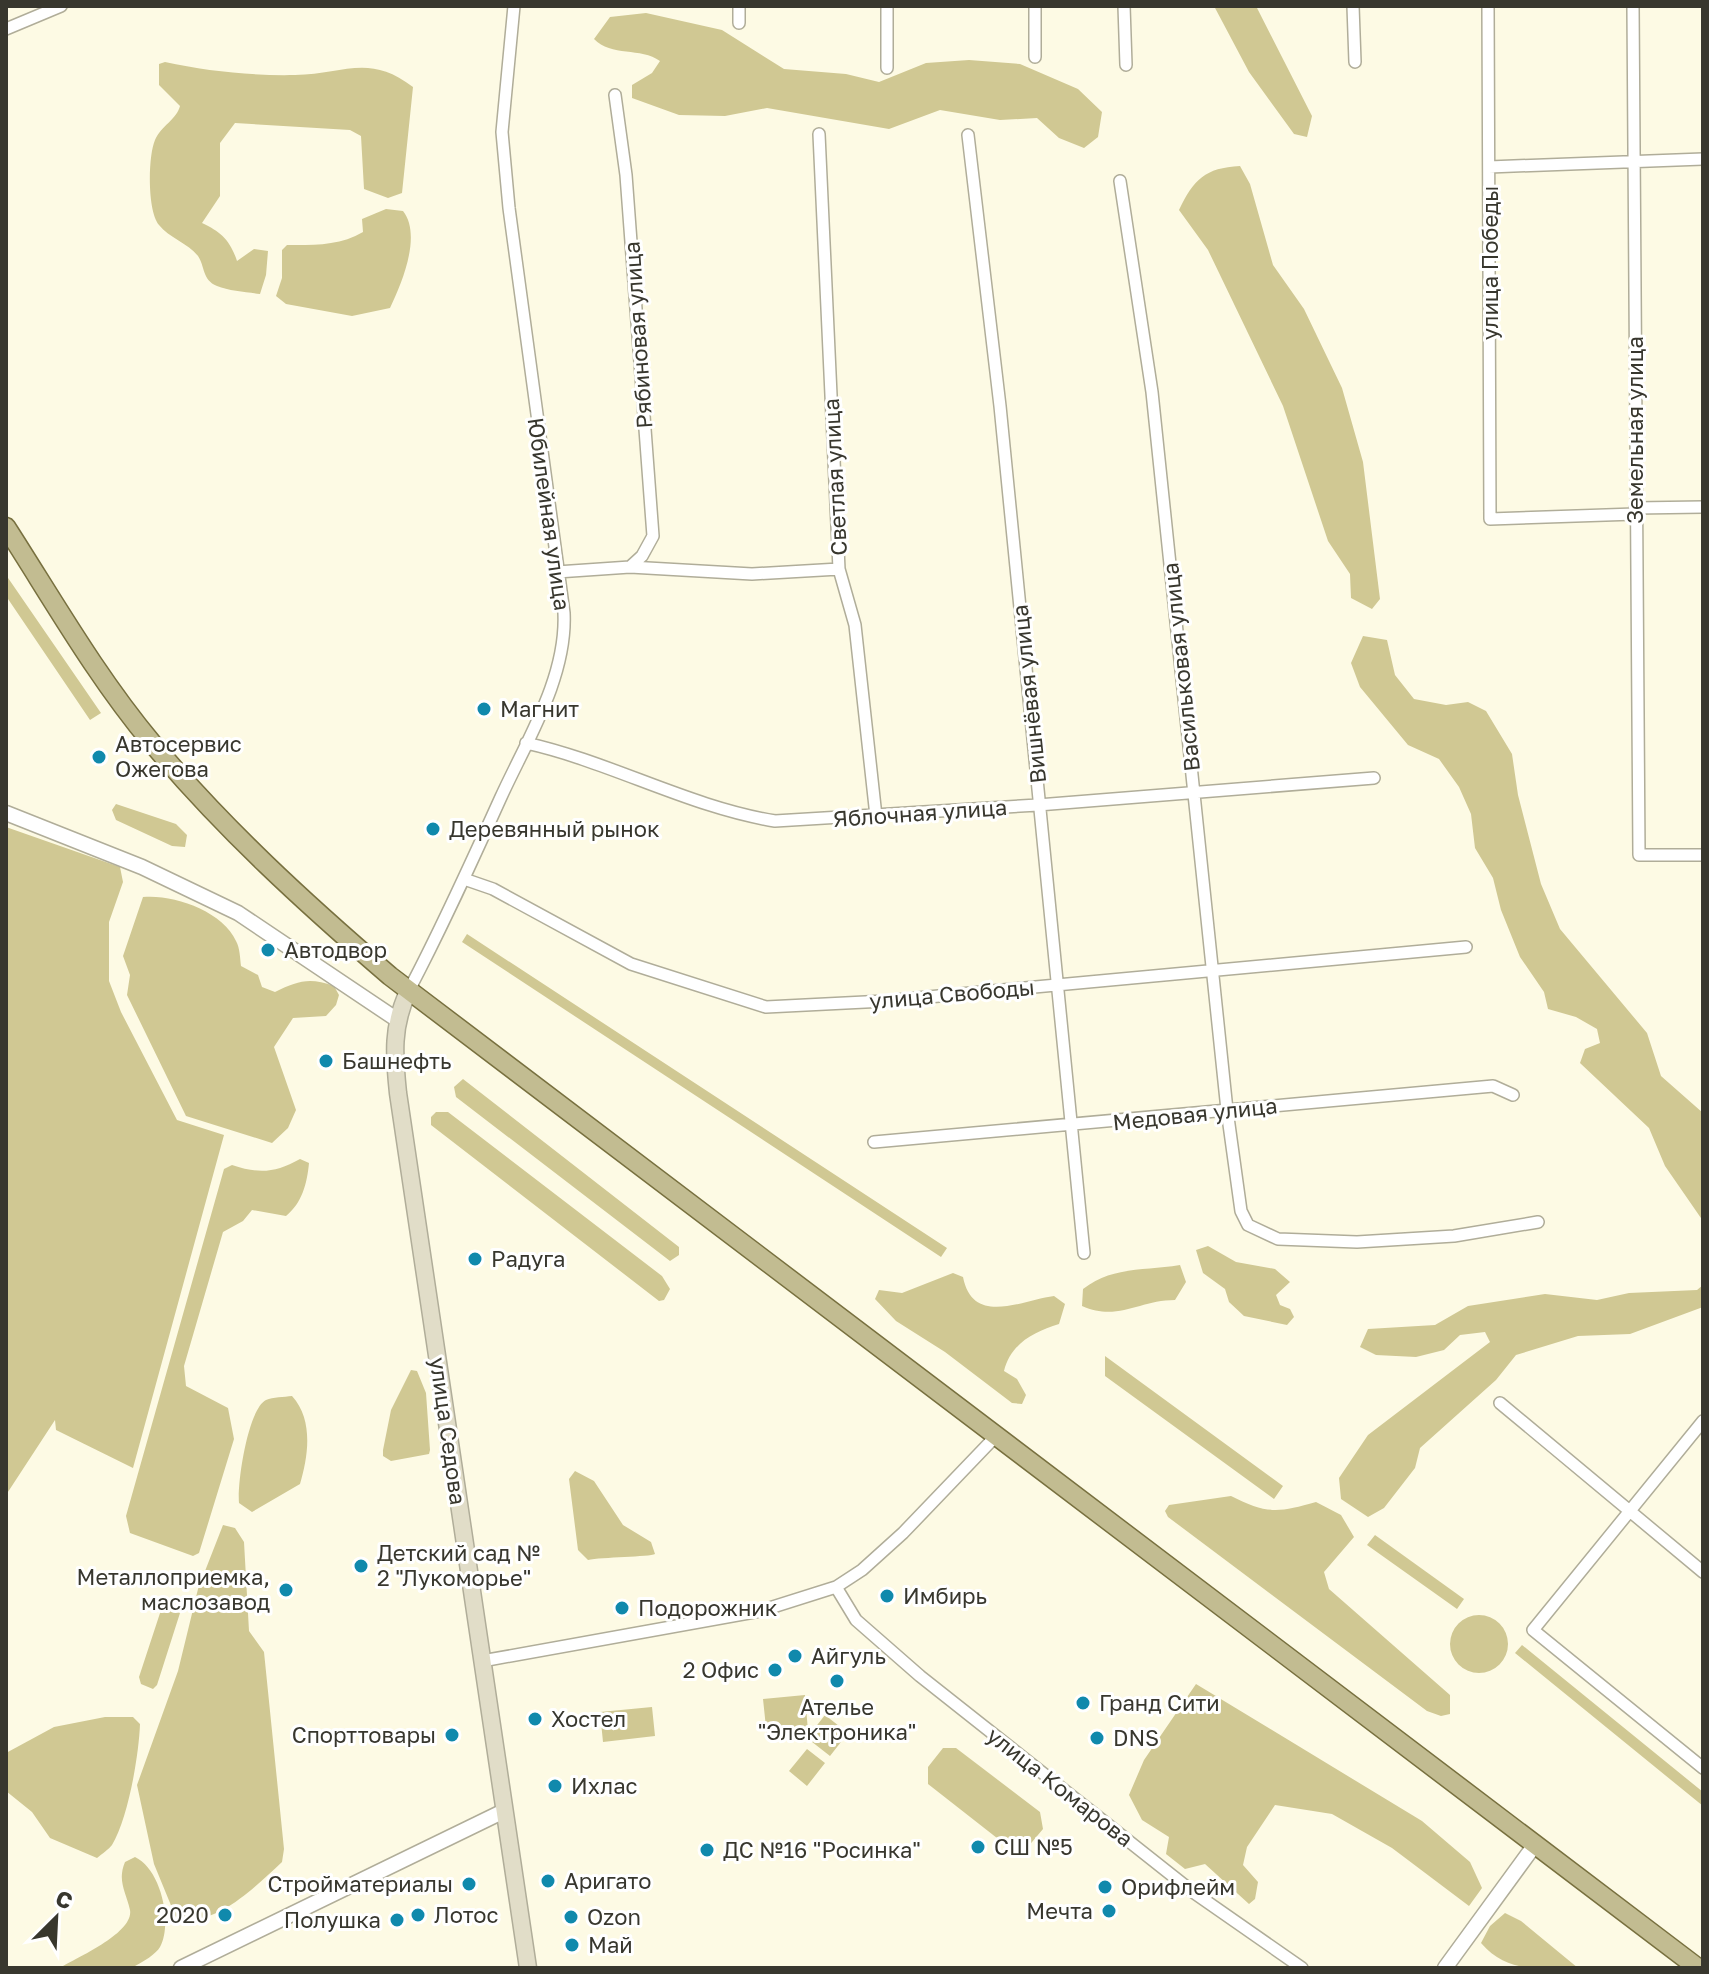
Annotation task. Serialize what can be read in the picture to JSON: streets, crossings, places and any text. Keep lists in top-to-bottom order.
{
  "streets": {
    "main road": ["улица Седова"],
    "street": [
      "улица Победы",
      "Рябиновая улица",
      "Земельная улица",
      "Светлая улица",
      "Юбилейная улица",
      "Васильковая улица",
      "Вишнёвая улица",
      "Яблочная улица",
      "улица Свободы",
      "Медовая улица",
      "улица Комарова"
    ]
  },
  "crossings": [
    ["улица Победы", "Земельная улица"],
    ["Светлая улица", "Яблочная улица"],
    ["Юбилейная улица", "Яблочная улица"],
    ["Юбилейная улица", "улица Свободы"],
    ["Юбилейная улица", "улица Седова"],
    ["Васильковая улица", "Яблочная улица"],
    ["Васильковая улица", "улица Свободы"],
    ["Васильковая улица", "Медовая улица"],
    ["Вишнёвая улица", "Яблочная улица"],
    ["Вишнёвая улица", "улица Свободы"],
    ["Вишнёвая улица", "Медовая улица"]
  ],
  "places": [
    "Магнит",
    "Автосервис Ожегова",
    "Деревянный рынок",
    "Автодвор",
    "Башнефть",
    "Радуга",
    "Детский сад № 2 \"Лукоморье\"",
    "Металлоприемка, маслозавод",
    "Имбирь",
    "Подорожник",
    "Айгуль",
    "2 Офис",
    "Ателье \"Электроника\"",
    "Гранд Сити",
    "Хостел",
    "Спорттовары",
    "DNS",
    "Ихлас",
    "СШ №5",
    "ДС №16 \"Росинка\"",
    "Аригато",
    "Стройматериалы",
    "Орифлейм",
    "Мечта",
    "2020",
    "Лотос",
    "Ozon",
    "Полушка",
    "Май"
  ],
  "north": "top right"
}
